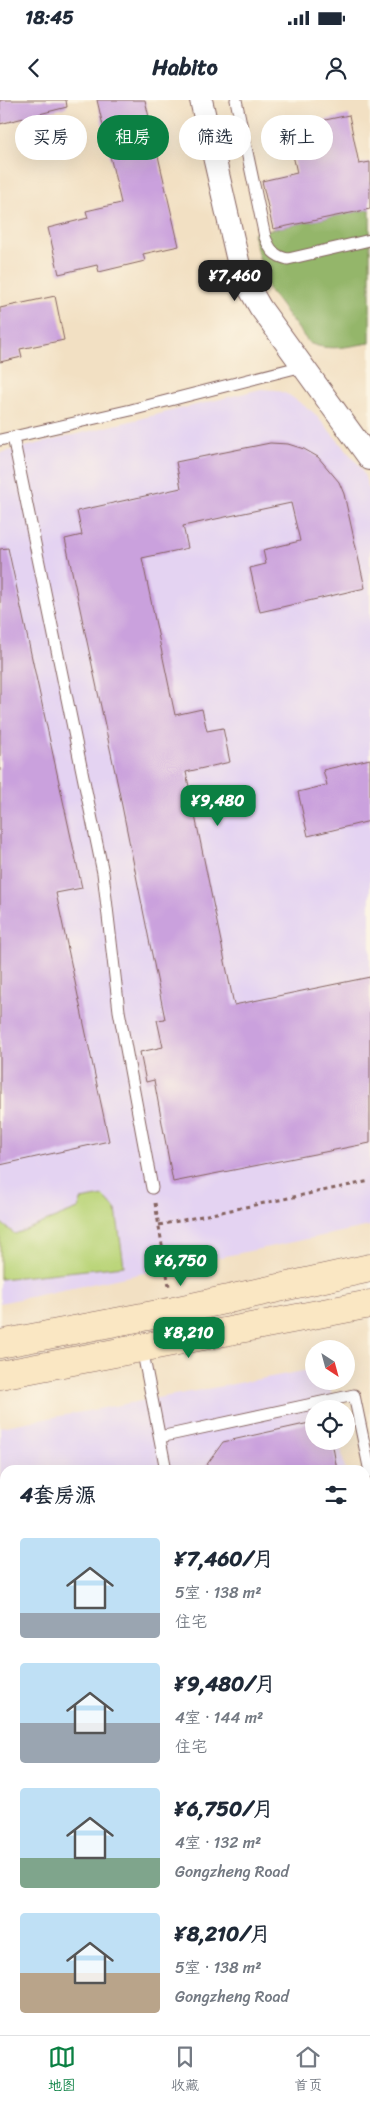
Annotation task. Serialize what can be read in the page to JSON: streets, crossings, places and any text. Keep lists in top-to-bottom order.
{
  "north": "bottom right",
  "page": {
    "status": "18:45",
    "header": "Habito",
    "chip": [
      "买房",
      "租房",
      "筛选",
      "新上"
    ],
    "price": [
      "¥7,460",
      "¥9,480",
      "¥6,750",
      "¥8,210"
    ],
    "heading": "4套房源",
    "list": [
      {
        "name": "¥7,460/月",
        "note": "5室 · 138 m² · 住宅"
      },
      {
        "name": "¥9,480/月",
        "note": "4室 · 144 m² · 住宅"
      },
      {
        "name": "¥6,750/月",
        "note": "4室 · 132 m² · Gongzheng Road"
      },
      {
        "name": "¥8,210/月",
        "note": "5室 · 138 m² · Gongzheng Road"
      }
    ],
    "tabs": ["地图", "收藏", "首页"]
  }
}
